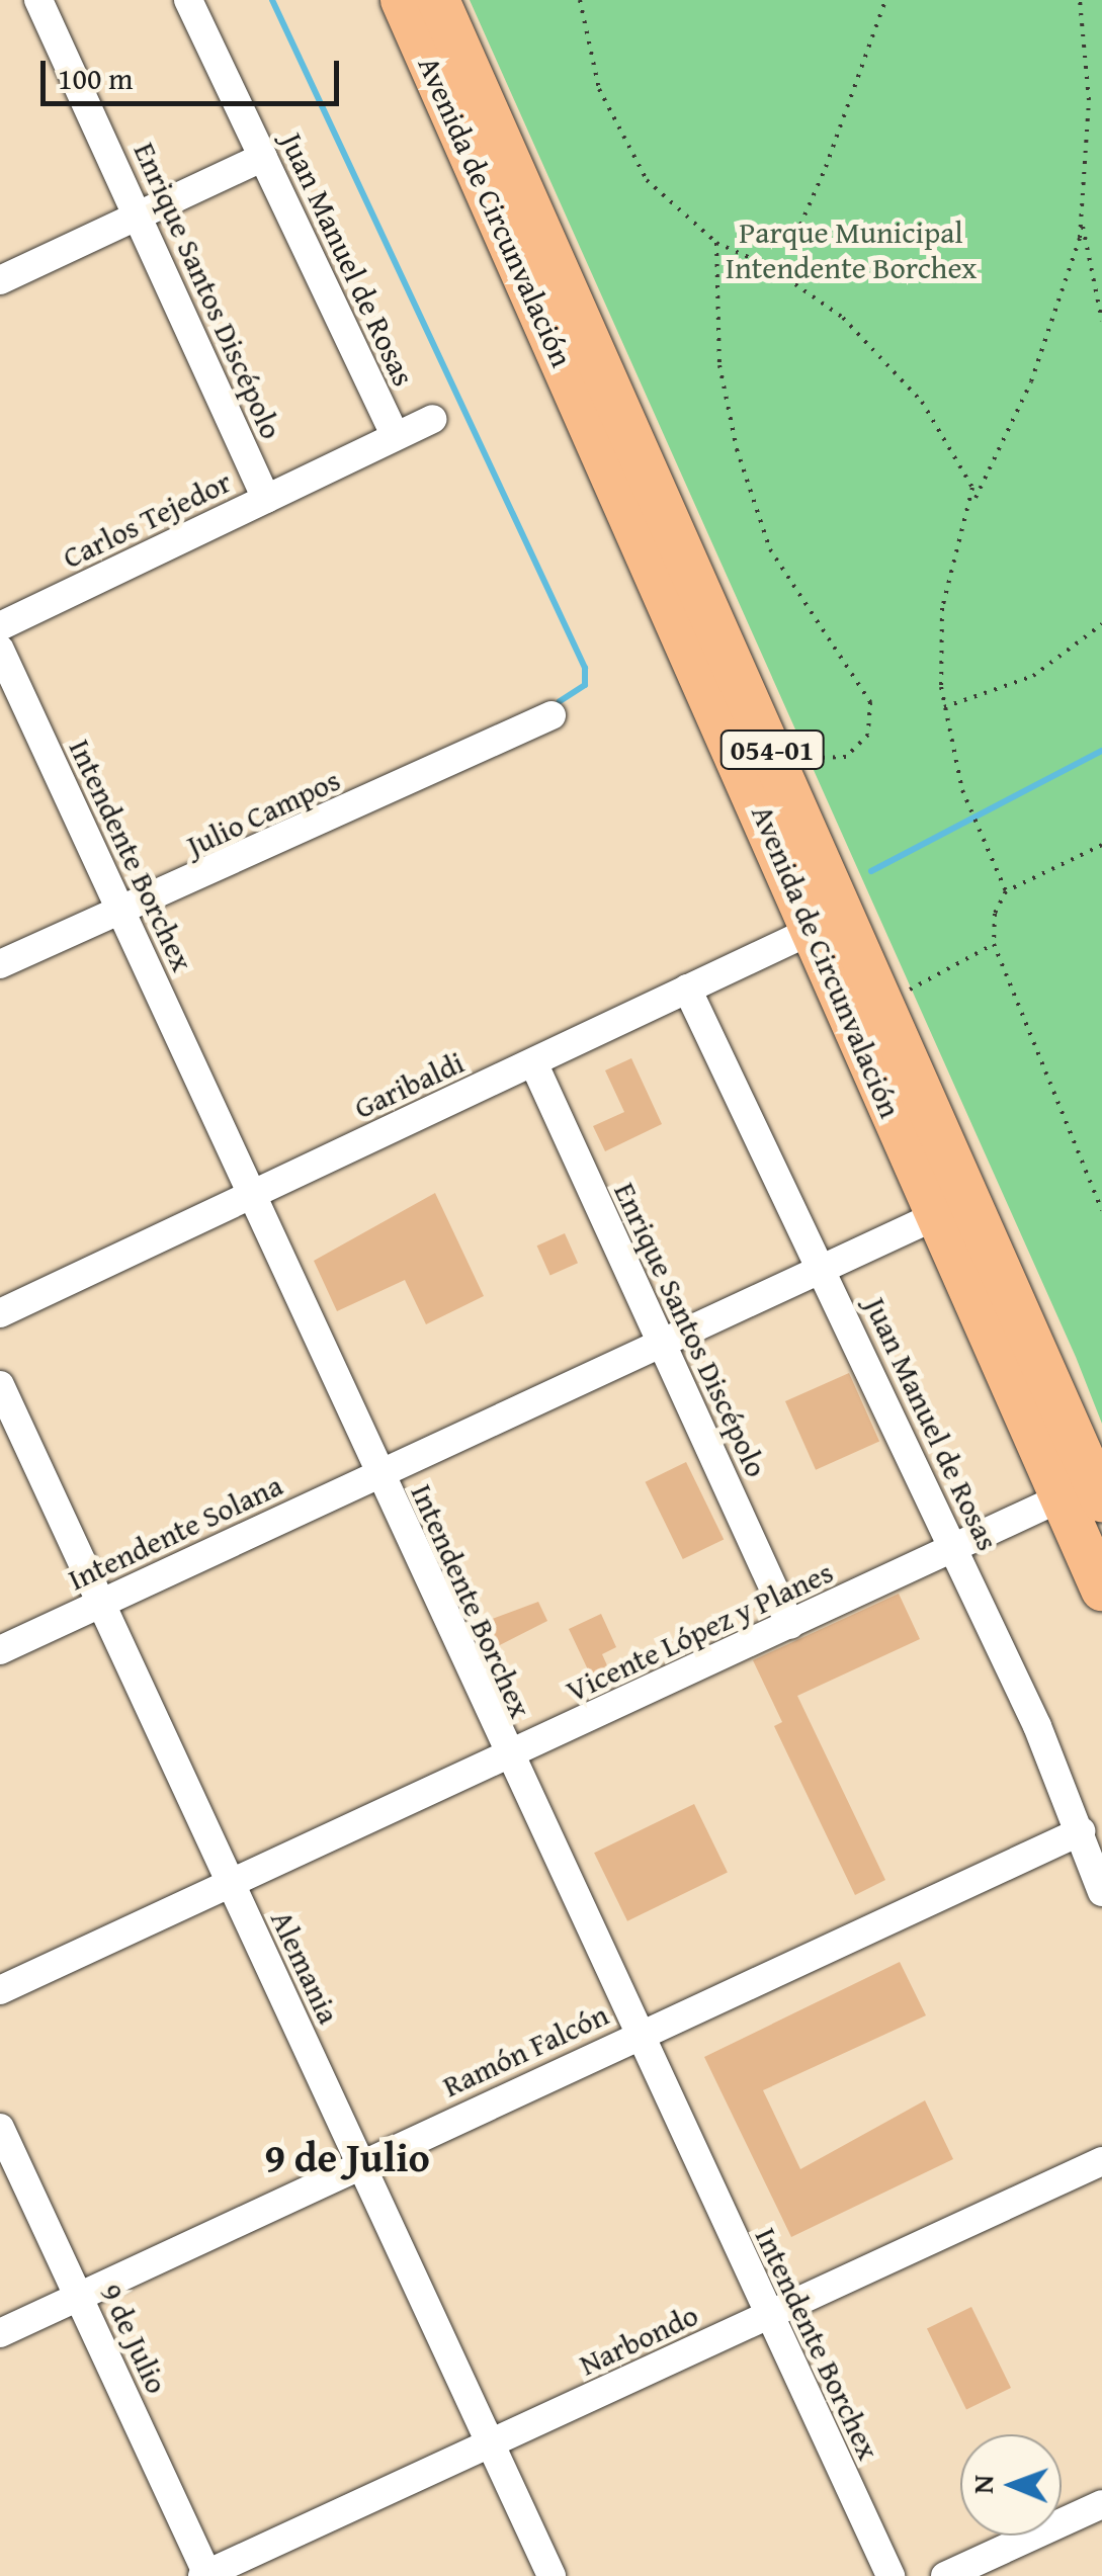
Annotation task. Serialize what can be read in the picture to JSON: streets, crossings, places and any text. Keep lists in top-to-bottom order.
{
  "streets": {
    "highway": ["Avenida de Circunvalación", "054-01"],
    "street": [
      "Juan Manuel de Rosas",
      "Enrique Santos Discépolo",
      "Carlos Tejedor",
      "Julio Campos",
      "Intendente Borchex",
      "Garibaldi",
      "Intendente Solana",
      "Vicente López y Planes",
      "Alemania",
      "Ramón Falcón",
      "9 de Julio",
      "Narbondo"
    ]
  },
  "crossings": [
    ["Avenida de Circunvalación", "Garibaldi"],
    ["Avenida de Circunvalación", "Intendente Solana"],
    ["Avenida de Circunvalación", "Vicente López y Planes"],
    ["Juan Manuel de Rosas", "Carlos Tejedor"],
    ["Juan Manuel de Rosas", "Garibaldi"],
    ["Juan Manuel de Rosas", "Intendente Solana"],
    ["Juan Manuel de Rosas", "Vicente López y Planes"],
    ["Juan Manuel de Rosas", "Ramón Falcón"],
    ["Enrique Santos Discépolo", "Carlos Tejedor"],
    ["Enrique Santos Discépolo", "Garibaldi"],
    ["Enrique Santos Discépolo", "Intendente Solana"],
    ["Enrique Santos Discépolo", "Vicente López y Planes"],
    ["Julio Campos", "Intendente Borchex"],
    ["Intendente Borchex", "Garibaldi"],
    ["Intendente Borchex", "Intendente Solana"],
    ["Intendente Borchex", "Vicente López y Planes"],
    ["Intendente Borchex", "Ramón Falcón"],
    ["Intendente Borchex", "Narbondo"],
    ["Intendente Solana", "Alemania"],
    ["Vicente López y Planes", "Alemania"],
    ["Alemania", "Ramón Falcón"],
    ["Alemania", "Narbondo"],
    ["Ramón Falcón", "9 de Julio"],
    ["9 de Julio", "Narbondo"]
  ],
  "districts": ["9 de Julio"],
  "parks": ["Parque Municipal Intendente Borchex"],
  "scale_bar": "100 m",
  "north": "left"
}
